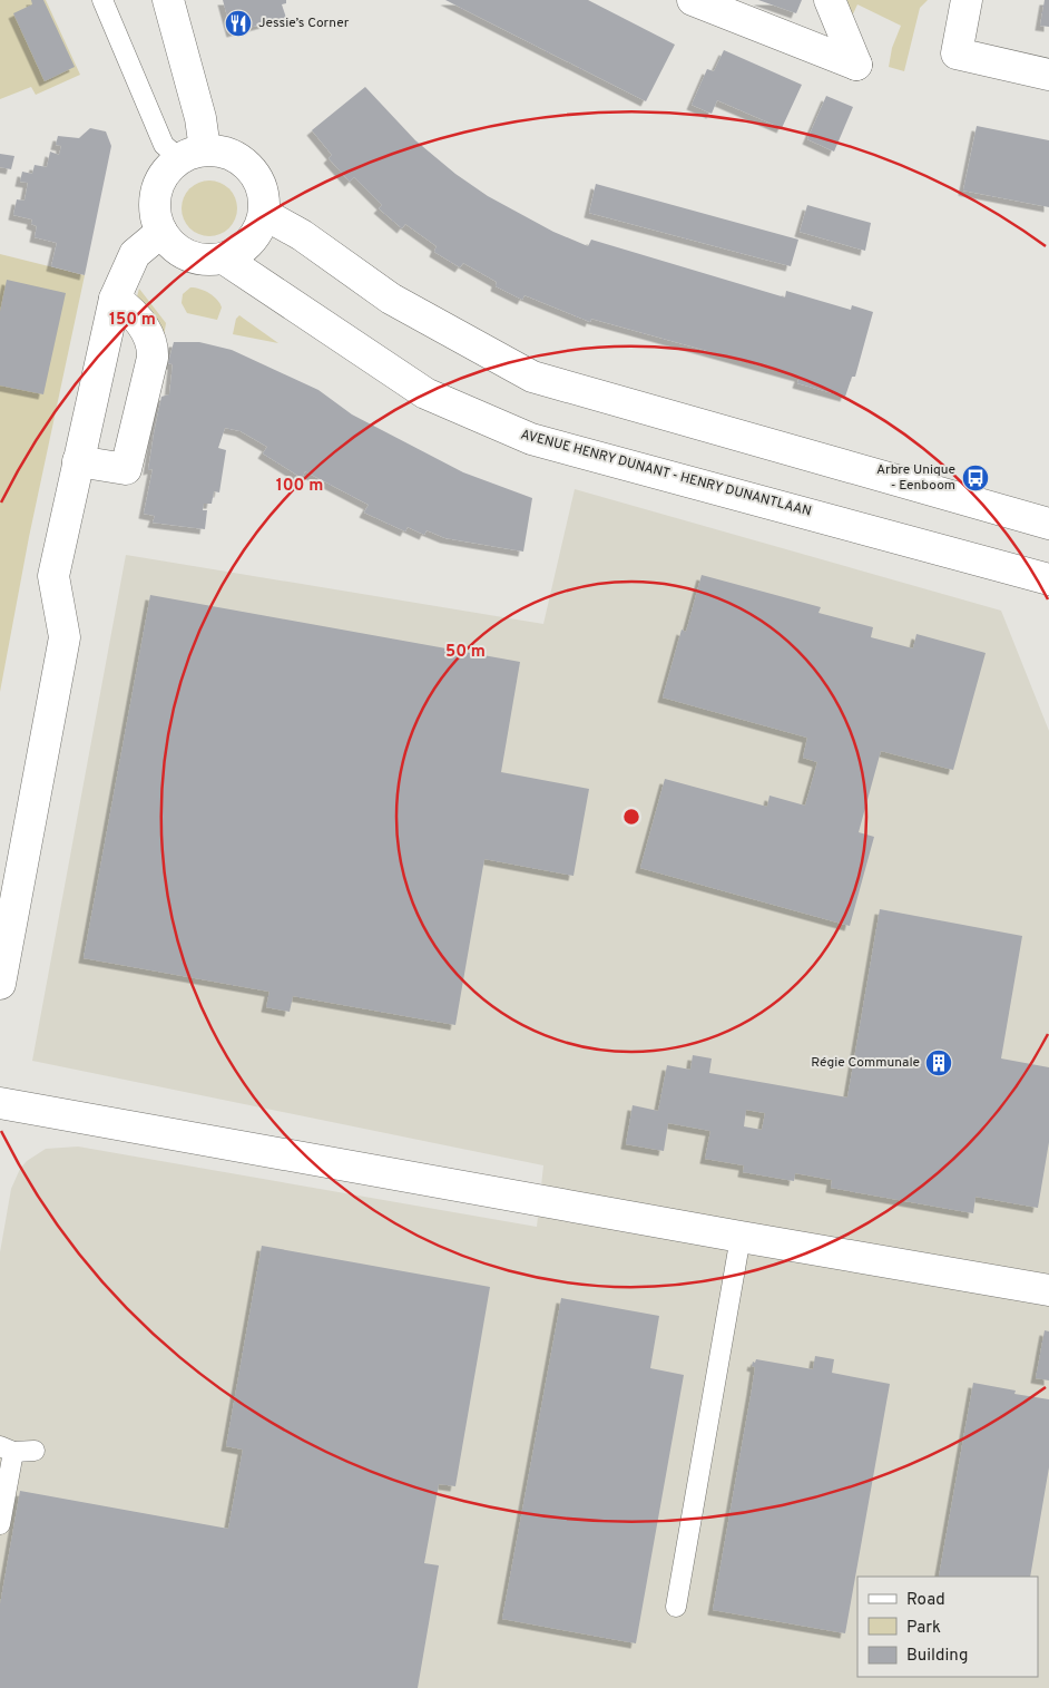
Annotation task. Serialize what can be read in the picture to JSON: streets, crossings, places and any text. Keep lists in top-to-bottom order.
{
  "streets": {
    "street": ["AVENUE HENRY DUNANT - HENRY DUNANTLAAN"]
  },
  "places": {
    "restaurant": ["Jessie’s Corner"],
    "bus stop": ["Arbre Unique - Eenboom"],
    "building": ["Régie Communale"]
  },
  "legend": ["Road", "Park", "Building"],
  "rings": ["150 m", "100 m", "50 m"]
}
